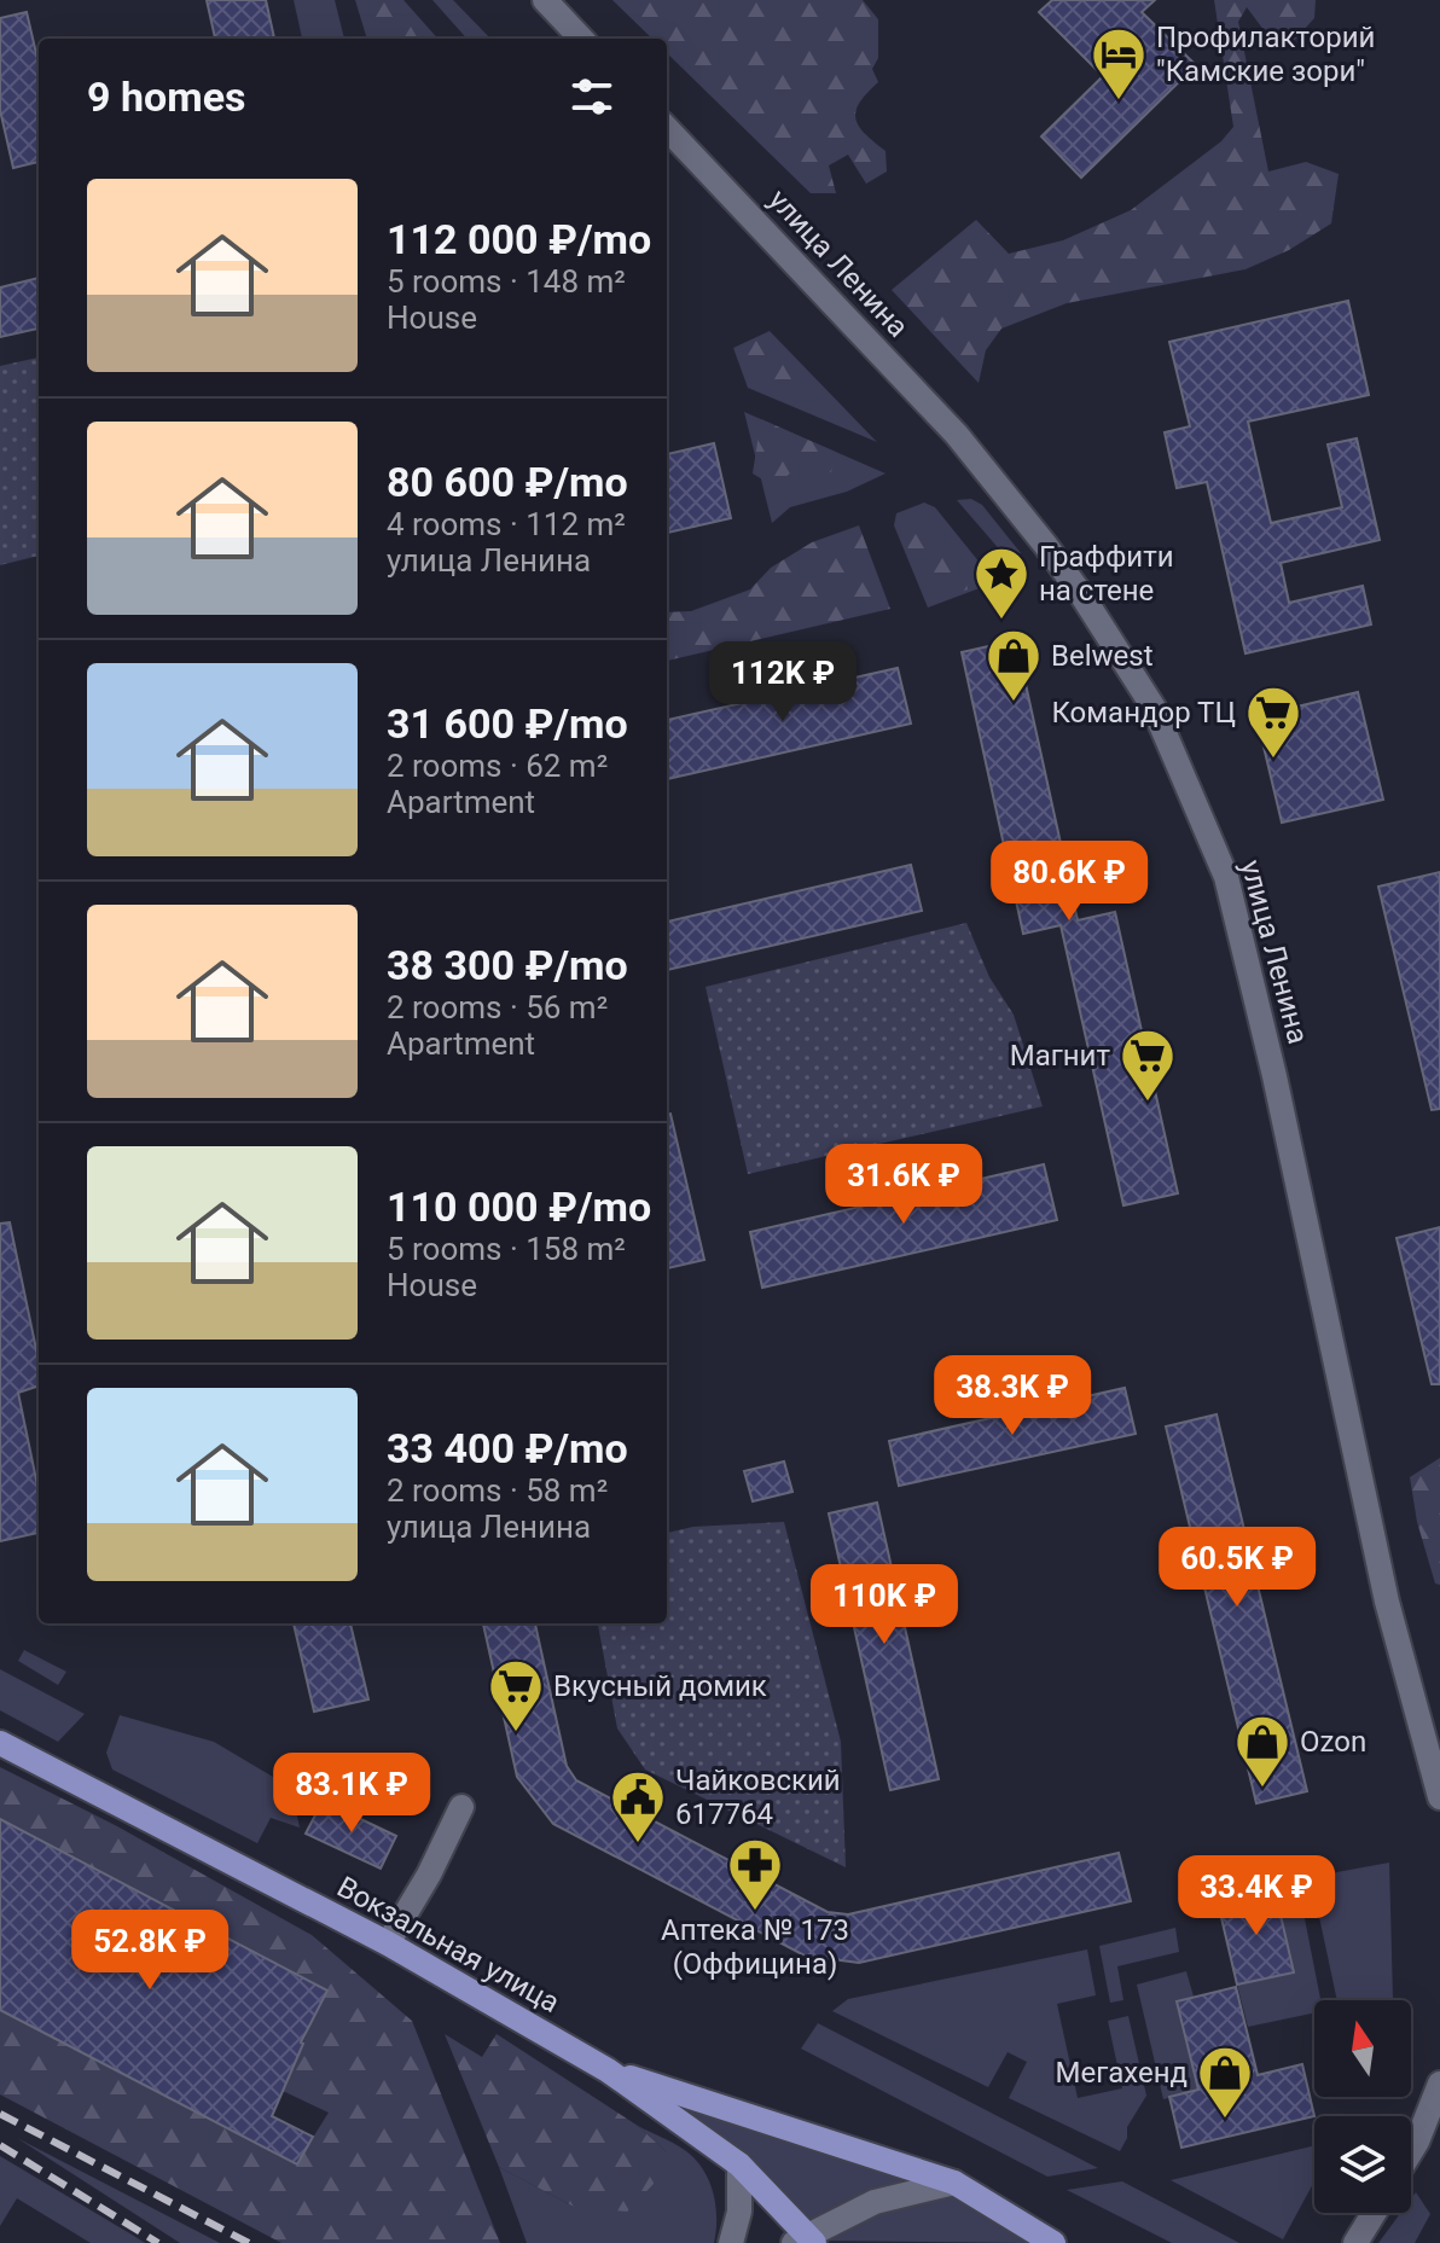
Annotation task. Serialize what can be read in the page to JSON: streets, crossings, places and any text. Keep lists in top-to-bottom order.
{
  "streets": {
    "main road": ["Вокзальная улица"],
    "street": ["улица Ленина"]
  },
  "places": {
    "hotel": ["Профилакторий \"Камские зори\""],
    "place": ["Граффити на стене"],
    "shop": ["Belwest", "Ozon", "Мегахенд"],
    "supermarket": ["Командор ТЦ", "Магнит", "Вкусный домик"],
    "public building": ["Чайковский 617764"],
    "pharmacy": ["Аптека № 173 (Оффицина)"]
  },
  "north": "top",
  "page": {
    "heading": "9 homes",
    "list": [
      {
        "name": "112 000 ₽/mo",
        "note": "5 rooms · 148 m² · House"
      },
      {
        "name": "80 600 ₽/mo",
        "note": "4 rooms · 112 m² · улица Ленина"
      },
      {
        "name": "31 600 ₽/mo",
        "note": "2 rooms · 62 m² · Apartment"
      },
      {
        "name": "38 300 ₽/mo",
        "note": "2 rooms · 56 m² · Apartment"
      },
      {
        "name": "110 000 ₽/mo",
        "note": "5 rooms · 158 m² · House"
      },
      {
        "name": "33 400 ₽/mo",
        "note": "2 rooms · 58 m² · улица Ленина"
      }
    ],
    "price": [
      "112K ₽",
      "80.6K ₽",
      "31.6K ₽",
      "38.3K ₽",
      "60.5K ₽",
      "110K ₽",
      "83.1K ₽",
      "33.4K ₽",
      "52.8K ₽"
    ]
  }
}
